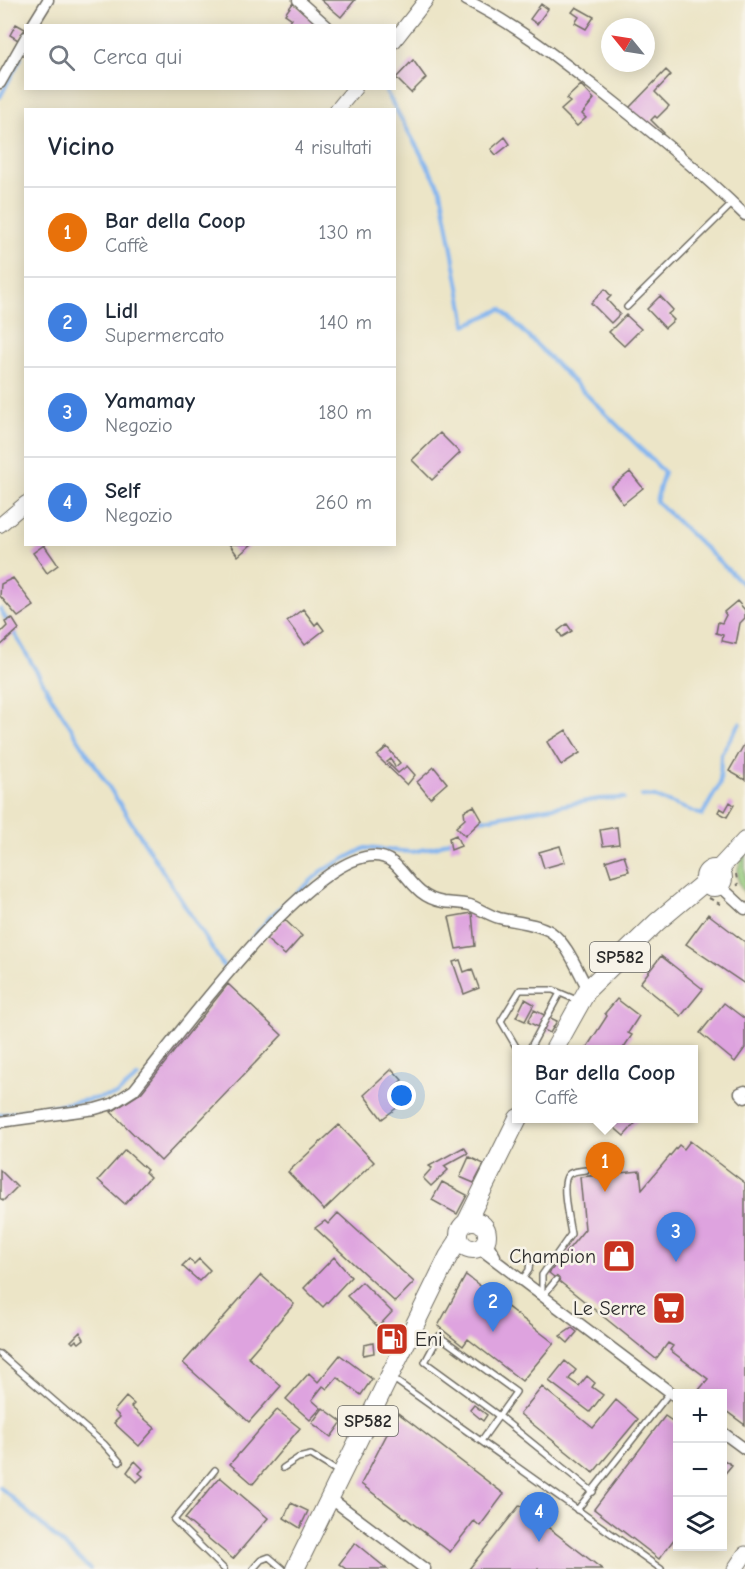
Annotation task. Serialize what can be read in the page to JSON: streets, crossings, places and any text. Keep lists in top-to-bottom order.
{
  "streets": {
    "main road": ["SP582"]
  },
  "places": {
    "shop": ["Champion"],
    "supermarket": ["Le Serre"],
    "fuel station": ["Eni"]
  },
  "north": "top left",
  "page": {
    "search": "Cerca qui",
    "heading": ["Vicino", "4 risultati"],
    "list": [
      {
        "mark": "1",
        "name": "Bar della Coop",
        "note": "Caffè",
        "value": "130 m"
      },
      {
        "mark": "2",
        "name": "Lidl",
        "note": "Supermercato",
        "value": "140 m"
      },
      {
        "mark": "3",
        "name": "Yamamay",
        "note": "Negozio",
        "value": "180 m"
      },
      {
        "mark": "4",
        "name": "Self",
        "note": "Negozio",
        "value": "260 m"
      }
    ],
    "popup": ["Bar della Coop", "Caffè"],
    "pins": [
      "1",
      "3",
      "2",
      "4"
    ],
    "map_buttons": ["+", "−"]
  }
}
